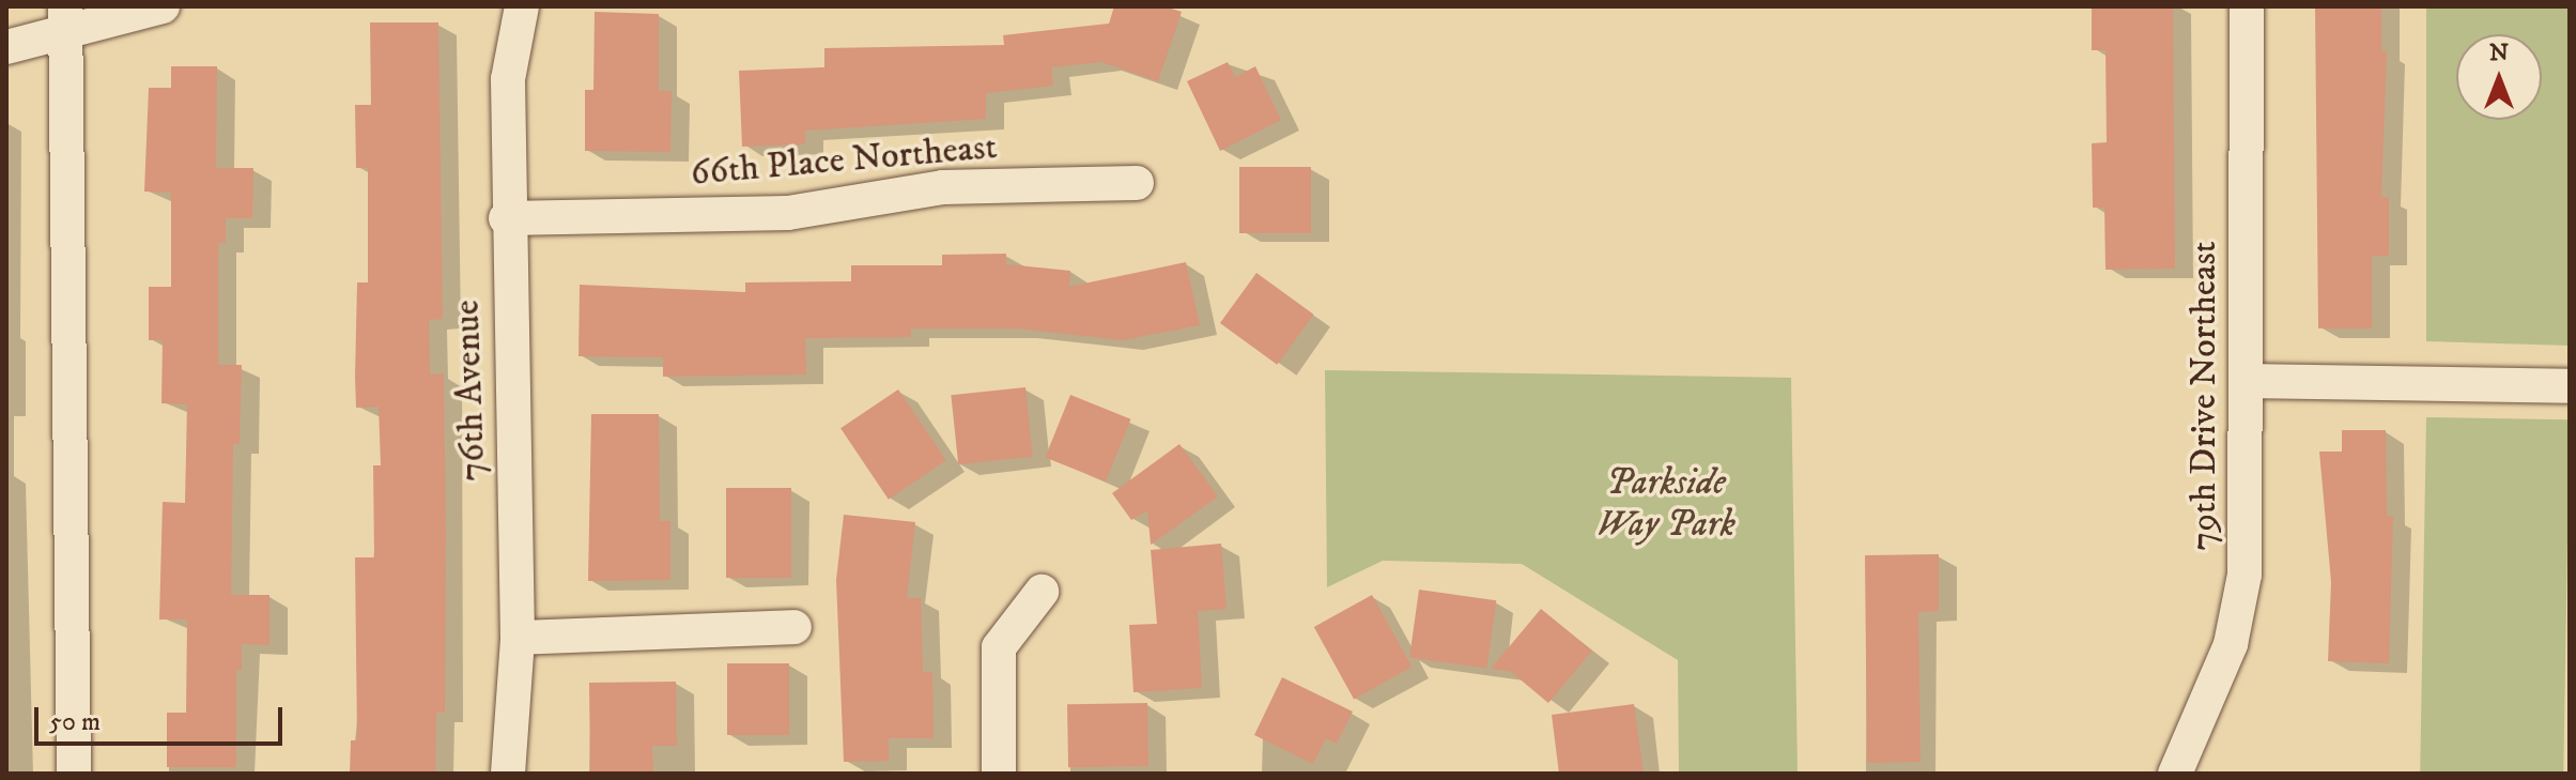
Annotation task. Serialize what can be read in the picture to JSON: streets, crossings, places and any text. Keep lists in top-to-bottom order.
{
  "streets": {
    "street": ["66th Place Northeast", "76th Avenue", "79th Drive Northeast"]
  },
  "crossings": [
    ["66th Place Northeast", "76th Avenue"]
  ],
  "parks": ["Parkside Way Park"],
  "scale_bar": "50 m",
  "north": "top"
}
